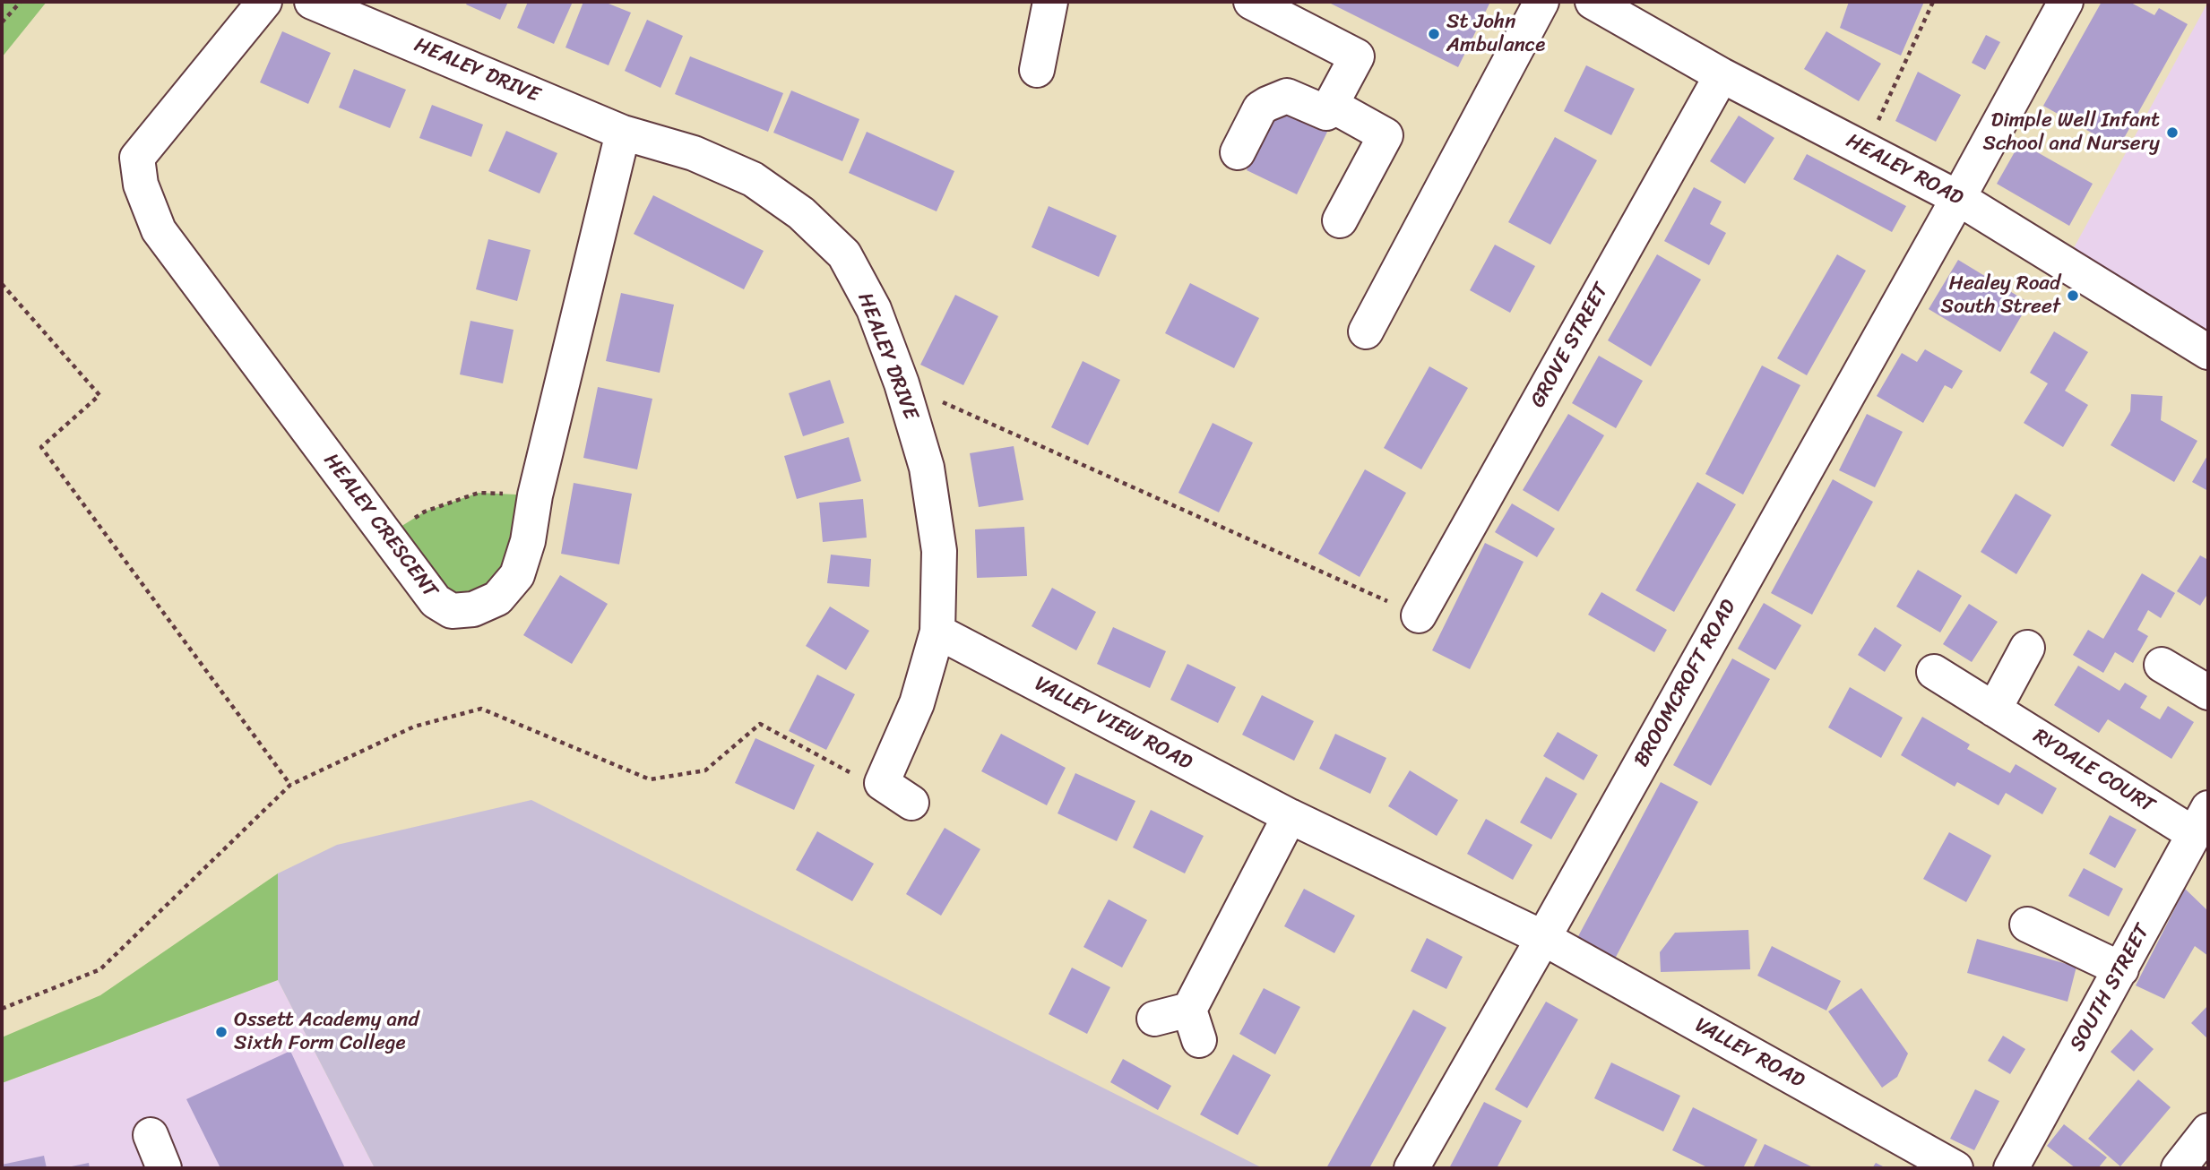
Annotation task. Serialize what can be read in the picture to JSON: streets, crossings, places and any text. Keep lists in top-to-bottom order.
{
  "streets": {
    "street": [
      "HEALEY DRIVE",
      "HEALEY ROAD",
      "GROVE STREET",
      "HEALEY CRESCENT",
      "BROOMCROFT ROAD",
      "VALLEY VIEW ROAD",
      "RYDALE COURT",
      "SOUTH STREET",
      "VALLEY ROAD"
    ]
  },
  "crossings": [
    ["HEALEY DRIVE", "HEALEY CRESCENT"],
    ["HEALEY DRIVE", "VALLEY VIEW ROAD"],
    ["HEALEY ROAD", "GROVE STREET"],
    ["HEALEY ROAD", "BROOMCROFT ROAD"],
    ["BROOMCROFT ROAD", "VALLEY VIEW ROAD"],
    ["BROOMCROFT ROAD", "VALLEY ROAD"],
    ["VALLEY VIEW ROAD", "VALLEY ROAD"],
    ["RYDALE COURT", "SOUTH STREET"]
  ],
  "places": [
    "St John Ambulance",
    "Dimple Well Infant School and Nursery",
    "Healey Road South Street",
    "Ossett Academy and Sixth Form College"
  ]
}
